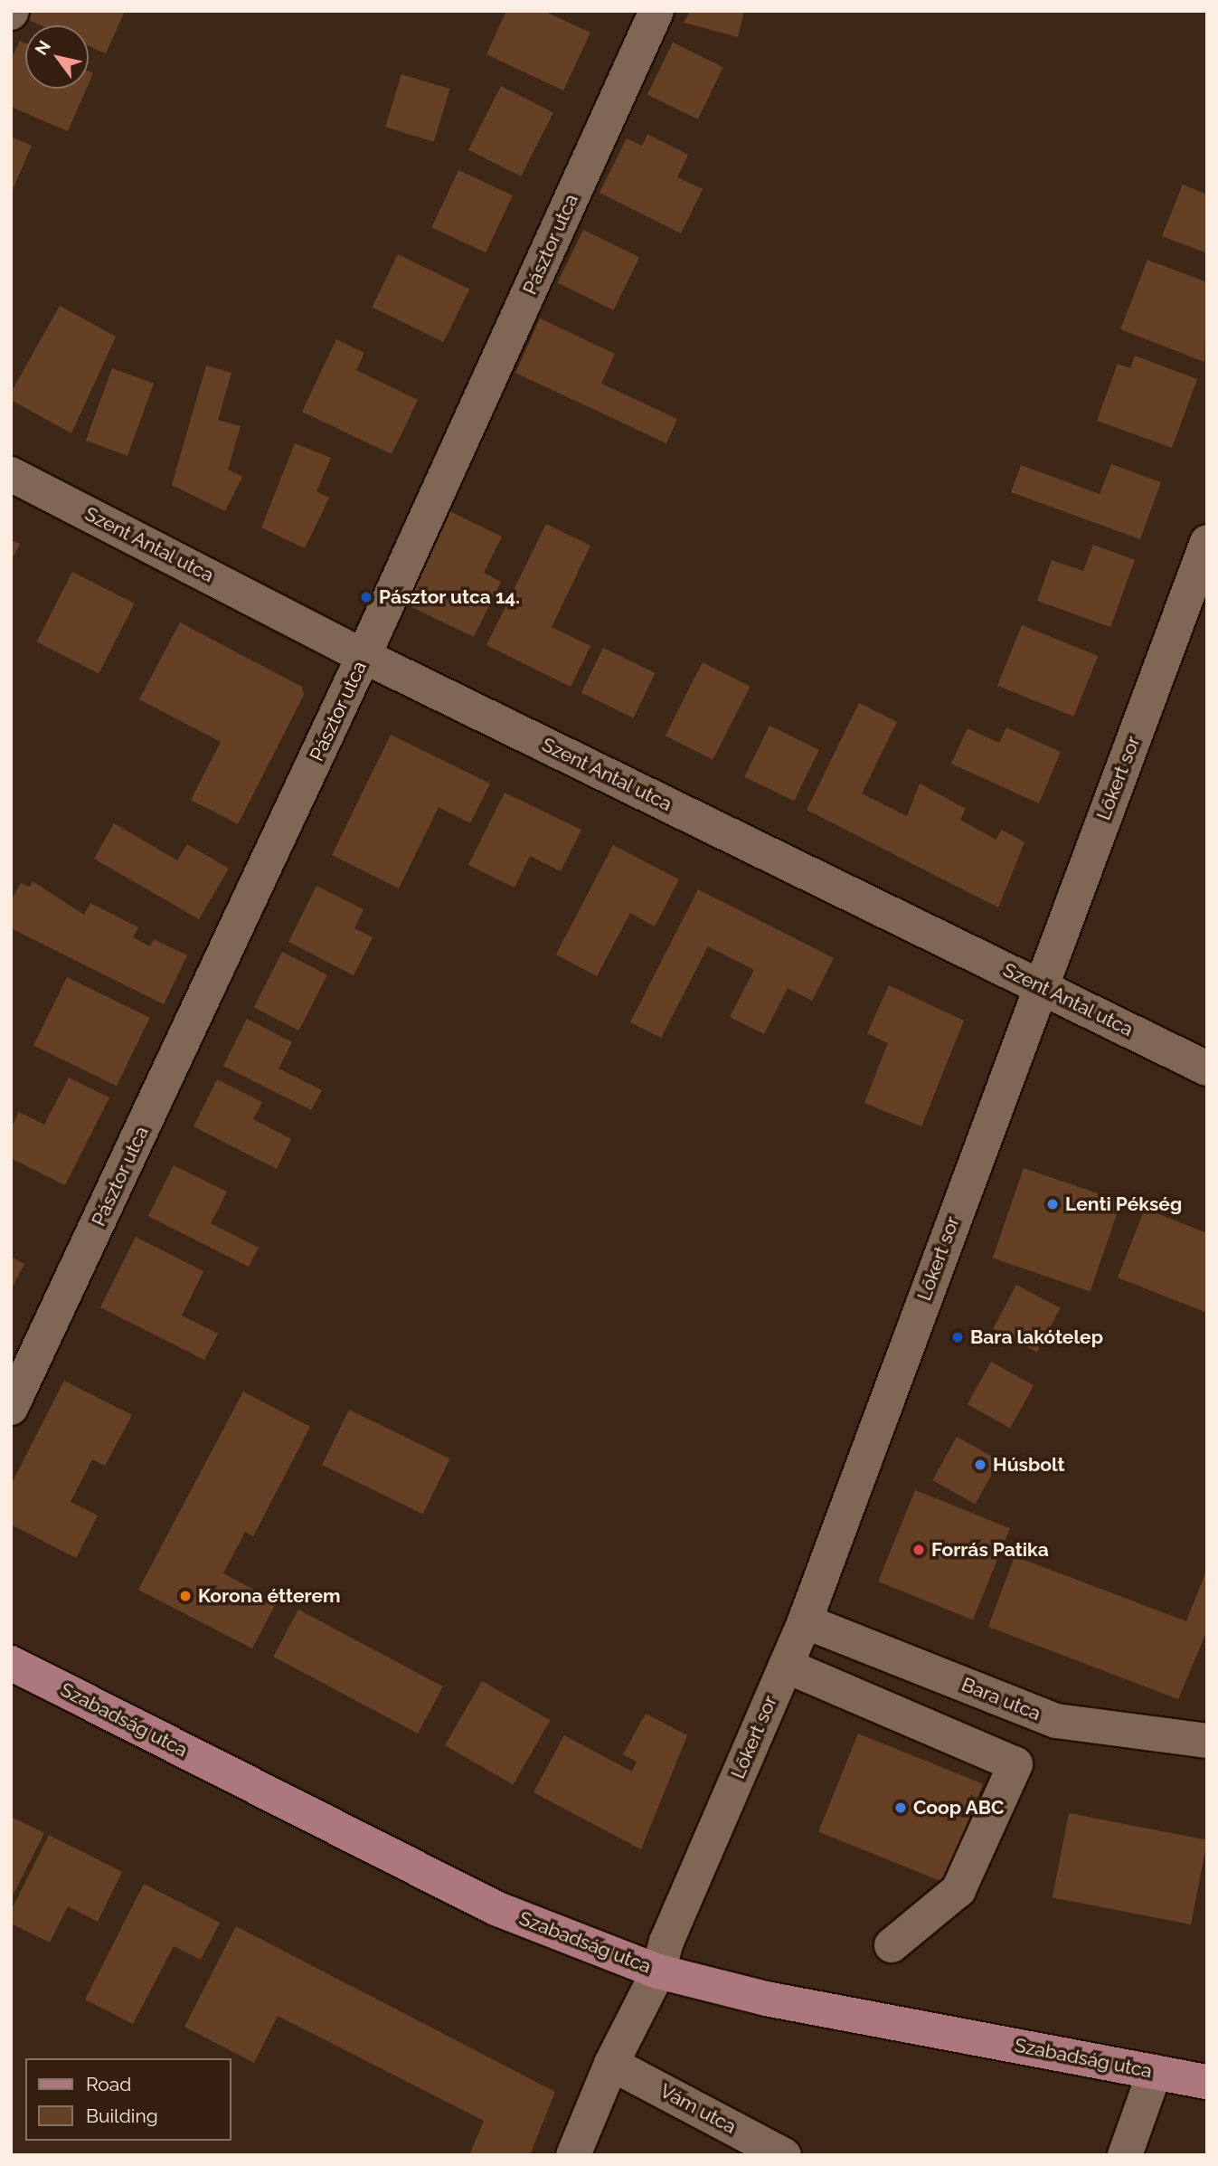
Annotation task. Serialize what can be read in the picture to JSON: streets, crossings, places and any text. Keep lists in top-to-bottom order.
{
  "streets": {
    "main road": ["Szabadság utca"],
    "street": [
      "Pásztor utca",
      "Szent Antal utca",
      "Lőkert sor",
      "Bara utca",
      "Vám utca"
    ]
  },
  "crossings": [
    ["Pásztor utca", "Szent Antal utca"],
    ["Szent Antal utca", "Lőkert sor"],
    ["Lőkert sor", "Bara utca"],
    ["Lőkert sor", "Szabadság utca"],
    ["Lőkert sor", "Vám utca"]
  ],
  "places": [
    "Pásztor utca 14.",
    "Lenti Pékség",
    "Bara lakótelep",
    "Húsbolt",
    "Forrás Patika",
    "Korona étterem",
    "Coop ABC"
  ],
  "legend": ["Road", "Building"],
  "north": "top left"
}
